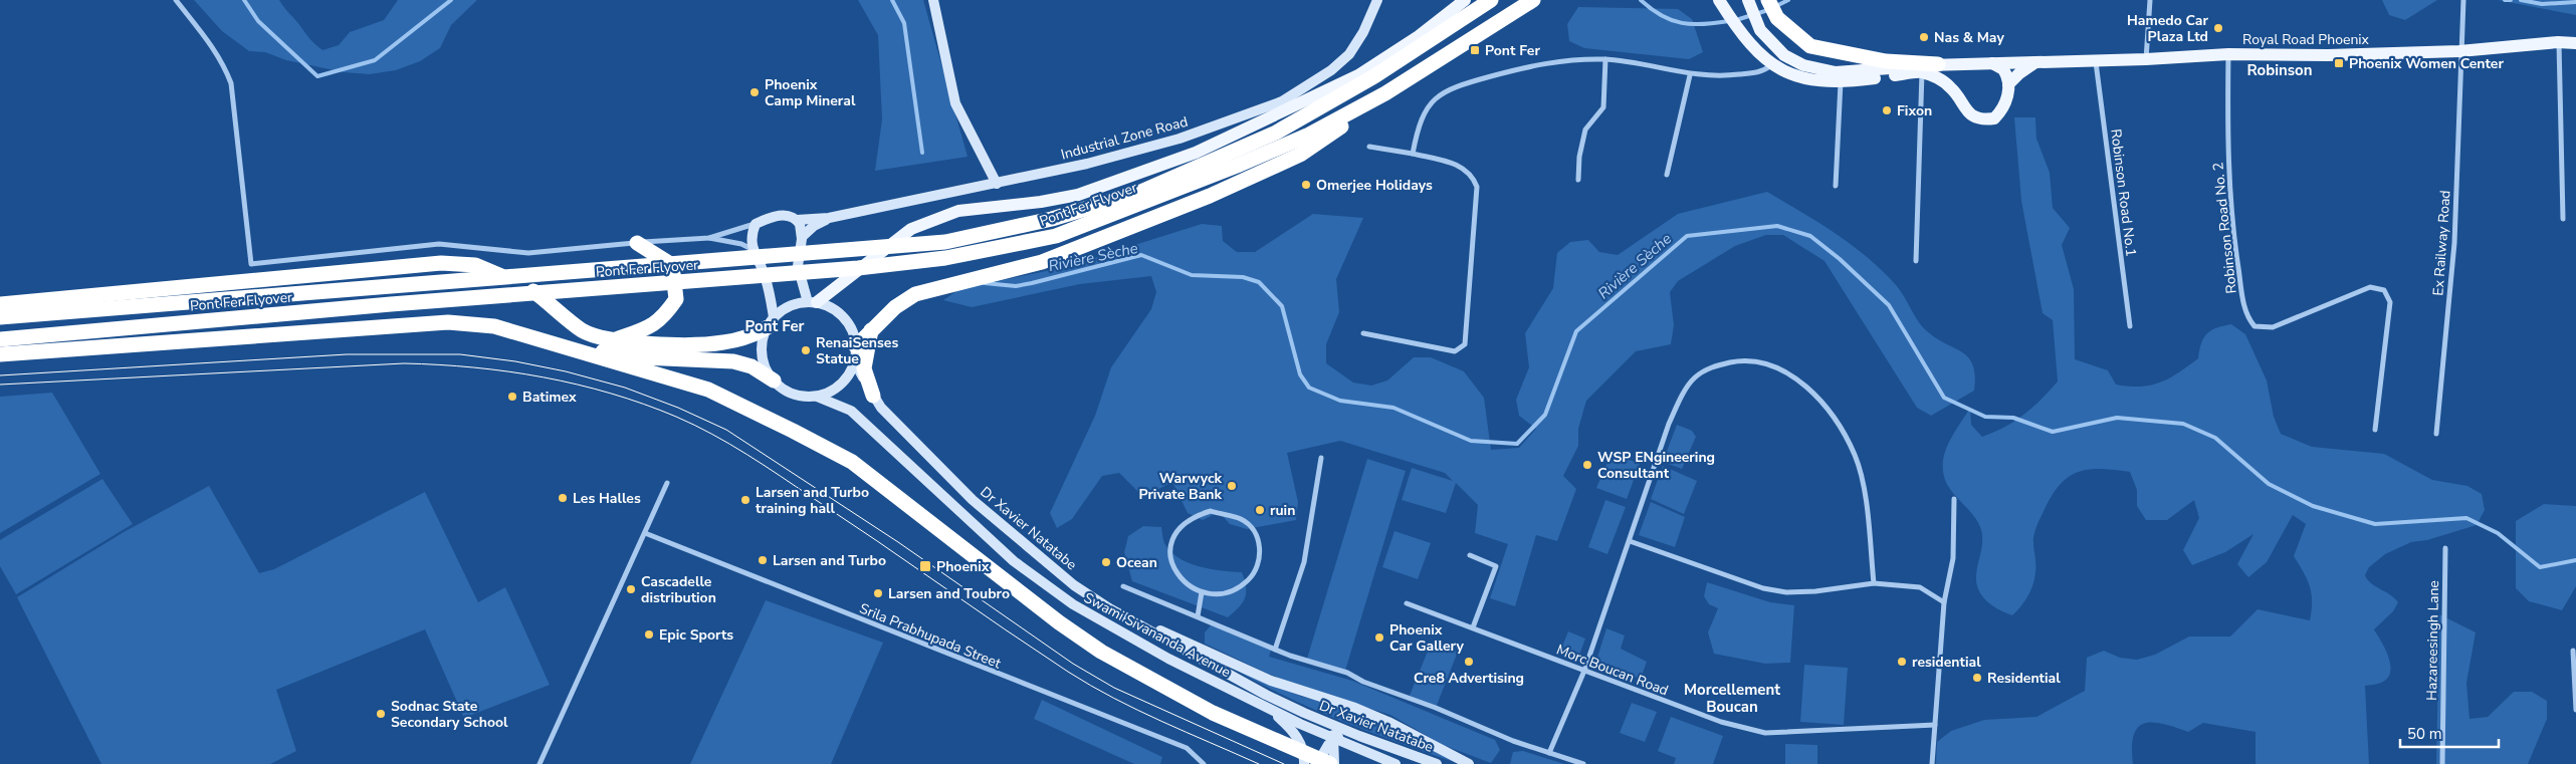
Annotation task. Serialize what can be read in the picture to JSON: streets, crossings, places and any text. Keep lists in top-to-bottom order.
{
  "streets": {
    "highway": ["Pont Fer Flyover"],
    "main road": [
      "Royal Road Phoenix",
      "Industrial Zone Road",
      "Dr Xavier Natatabe",
      "Swami Sivananda Avenue"
    ],
    "street": [
      "Robinson Road No.1",
      "Robinson Road No. 2",
      "Ex Railway Road",
      "Srila Prabhupada Street",
      "Hazareesingh Lane",
      "Morc Boucan Road"
    ]
  },
  "crossings": [
    ["Royal Road Phoenix", "Robinson Road No.1"],
    ["Royal Road Phoenix", "Robinson Road No. 2"],
    ["Royal Road Phoenix", "Ex Railway Road"],
    ["Dr Xavier Natatabe", "Swami Sivananda Avenue"]
  ],
  "districts": ["Robinson", "Pont Fer", "Morcellement Boucan"],
  "water": ["Rivière Sèche"],
  "places": {
    "other": [
      "Hamedo Car Plaza Ltd",
      "Nas & May",
      "Phoenix Camp Mineral",
      "Fixon",
      "Omerjee Holidays",
      "RenaiSenses Statue",
      "Batimex",
      "WSP ENgineering Consultant",
      "Warwyck Private Bank",
      "Les Halles",
      "Larsen and Turbo training hall",
      "ruin",
      "Larsen and Turbo",
      "Ocean",
      "Cascadelle distribution",
      "Larsen and Toubro",
      "Epic Sports",
      "Phoenix Car Gallery",
      "Cre8 Advertising",
      "residential",
      "Residential",
      "Sodnac State Secondary School"
    ],
    "transit": ["Pont Fer", "Phoenix Women Center", "Phoenix"]
  },
  "scale_bar": "50 m"
}
